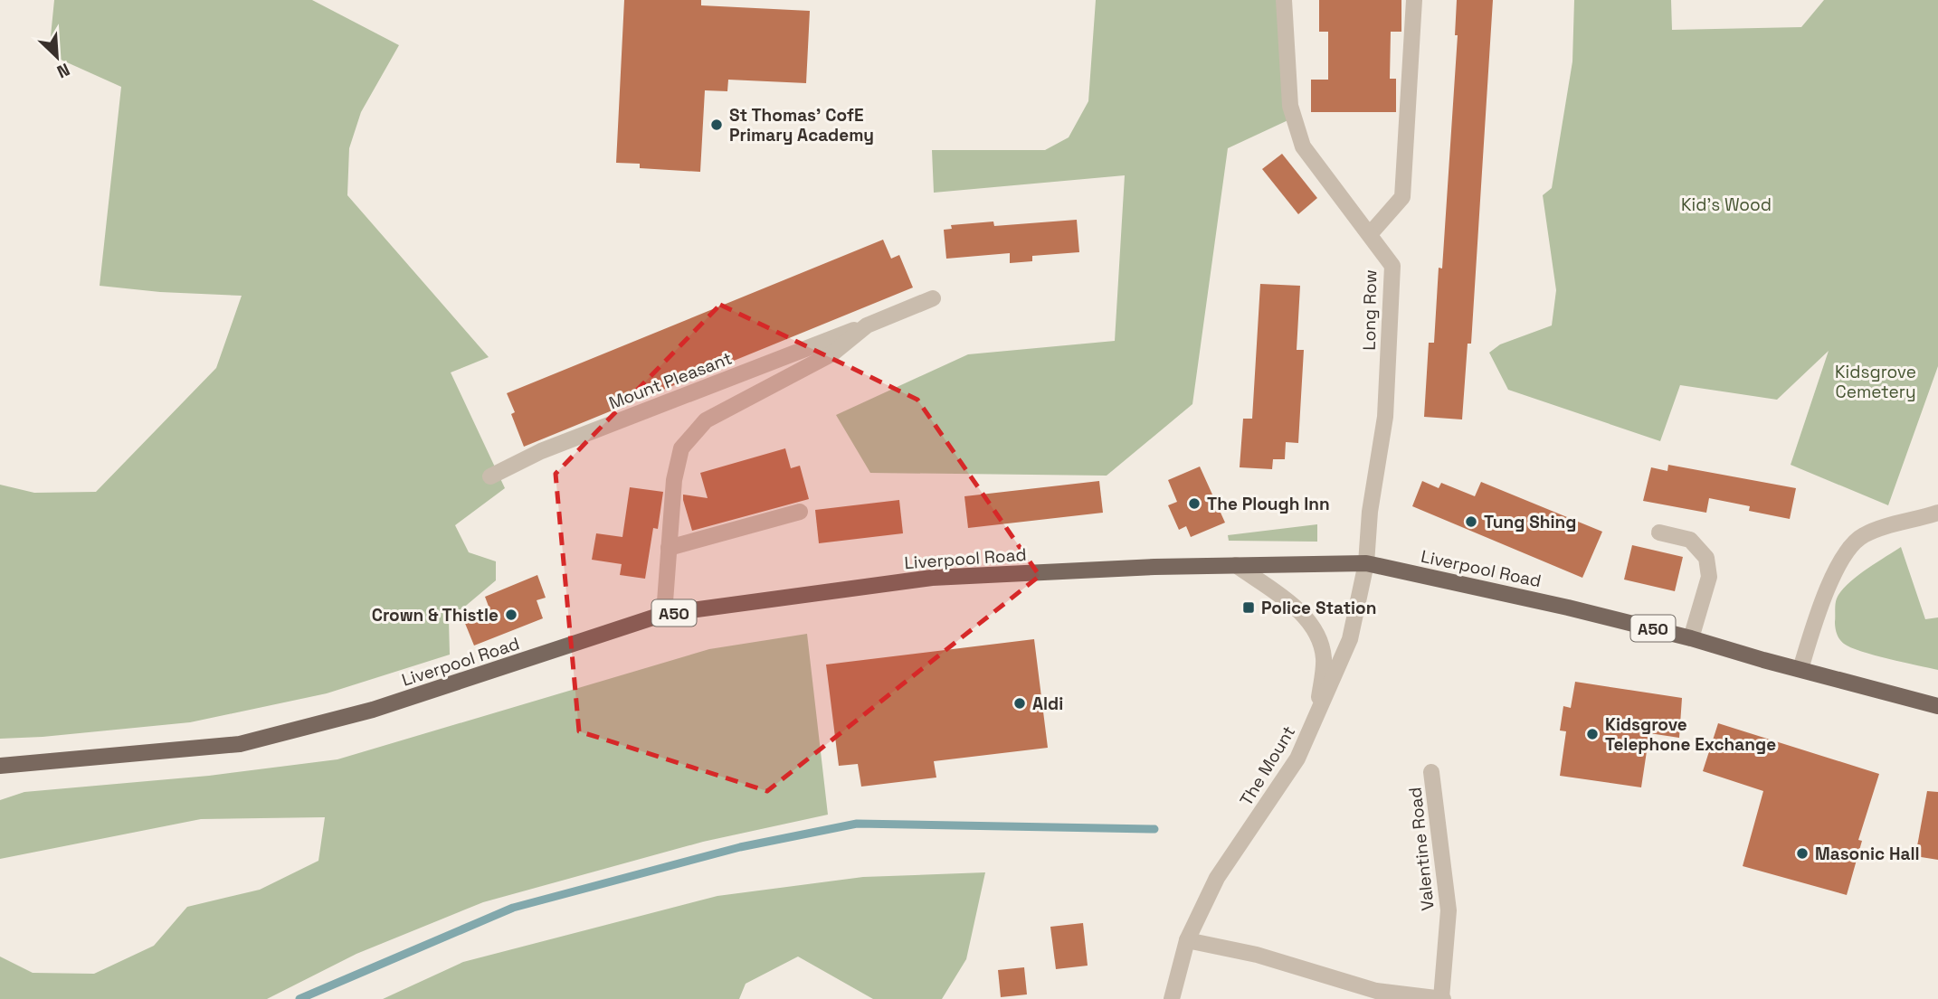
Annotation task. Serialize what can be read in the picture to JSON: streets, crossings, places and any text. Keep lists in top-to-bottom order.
{
  "streets": {
    "main road": ["Liverpool Road", "A50"],
    "street": [
      "Long Row",
      "Mount Pleasant",
      "The Mount",
      "Valentine Road"
    ]
  },
  "crossings": [
    ["Long Row", "Liverpool Road"],
    ["Long Row", "The Mount"],
    ["Mount Pleasant", "Liverpool Road"],
    ["Liverpool Road", "The Mount"]
  ],
  "parks": ["Kid's Wood", "Kidsgrove Cemetery"],
  "places": {
    "other": [
      "St Thomas' CofE Primary Academy",
      "The Plough Inn",
      "Tung Shing",
      "Crown & Thistle",
      "Aldi",
      "Kidsgrove Telephone Exchange",
      "Masonic Hall"
    ],
    "transit": ["Police Station"]
  },
  "north": "bottom right"
}
